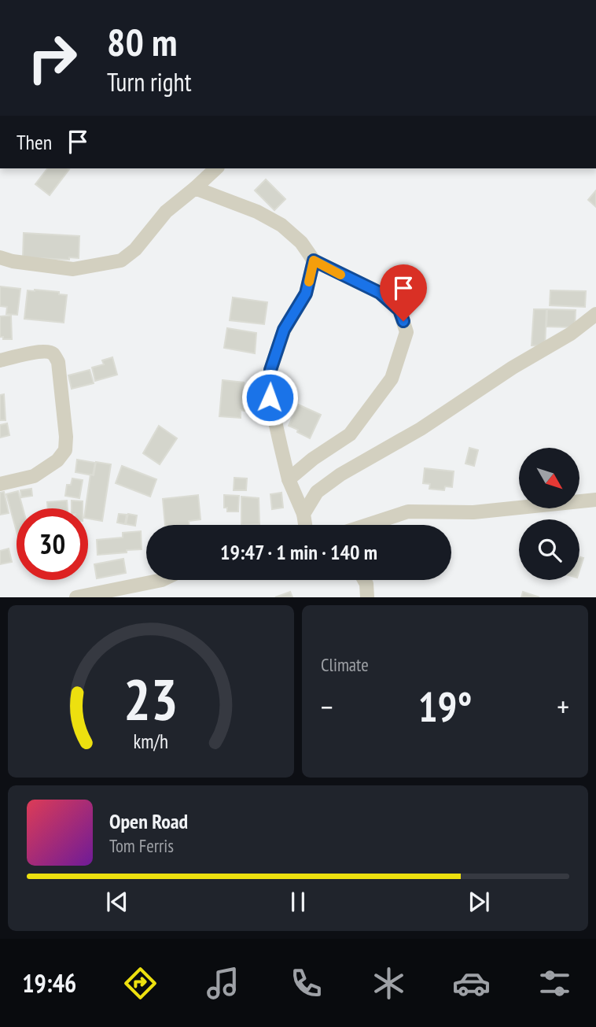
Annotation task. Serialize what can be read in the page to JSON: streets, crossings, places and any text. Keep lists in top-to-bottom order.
{
  "north": "bottom right",
  "page": {
    "turn": ["80 m", "Turn right"],
    "then": "Then",
    "limit": "30",
    "trip": "19:47 · 1 min · 140 m",
    "tile": "Climate",
    "heat": ["−", "19°", "+"],
    "song": ["Open Road", "Tom Ferris"],
    "tabs": "19:46",
    "gauge": ["23", "km/h"]
  }
}
